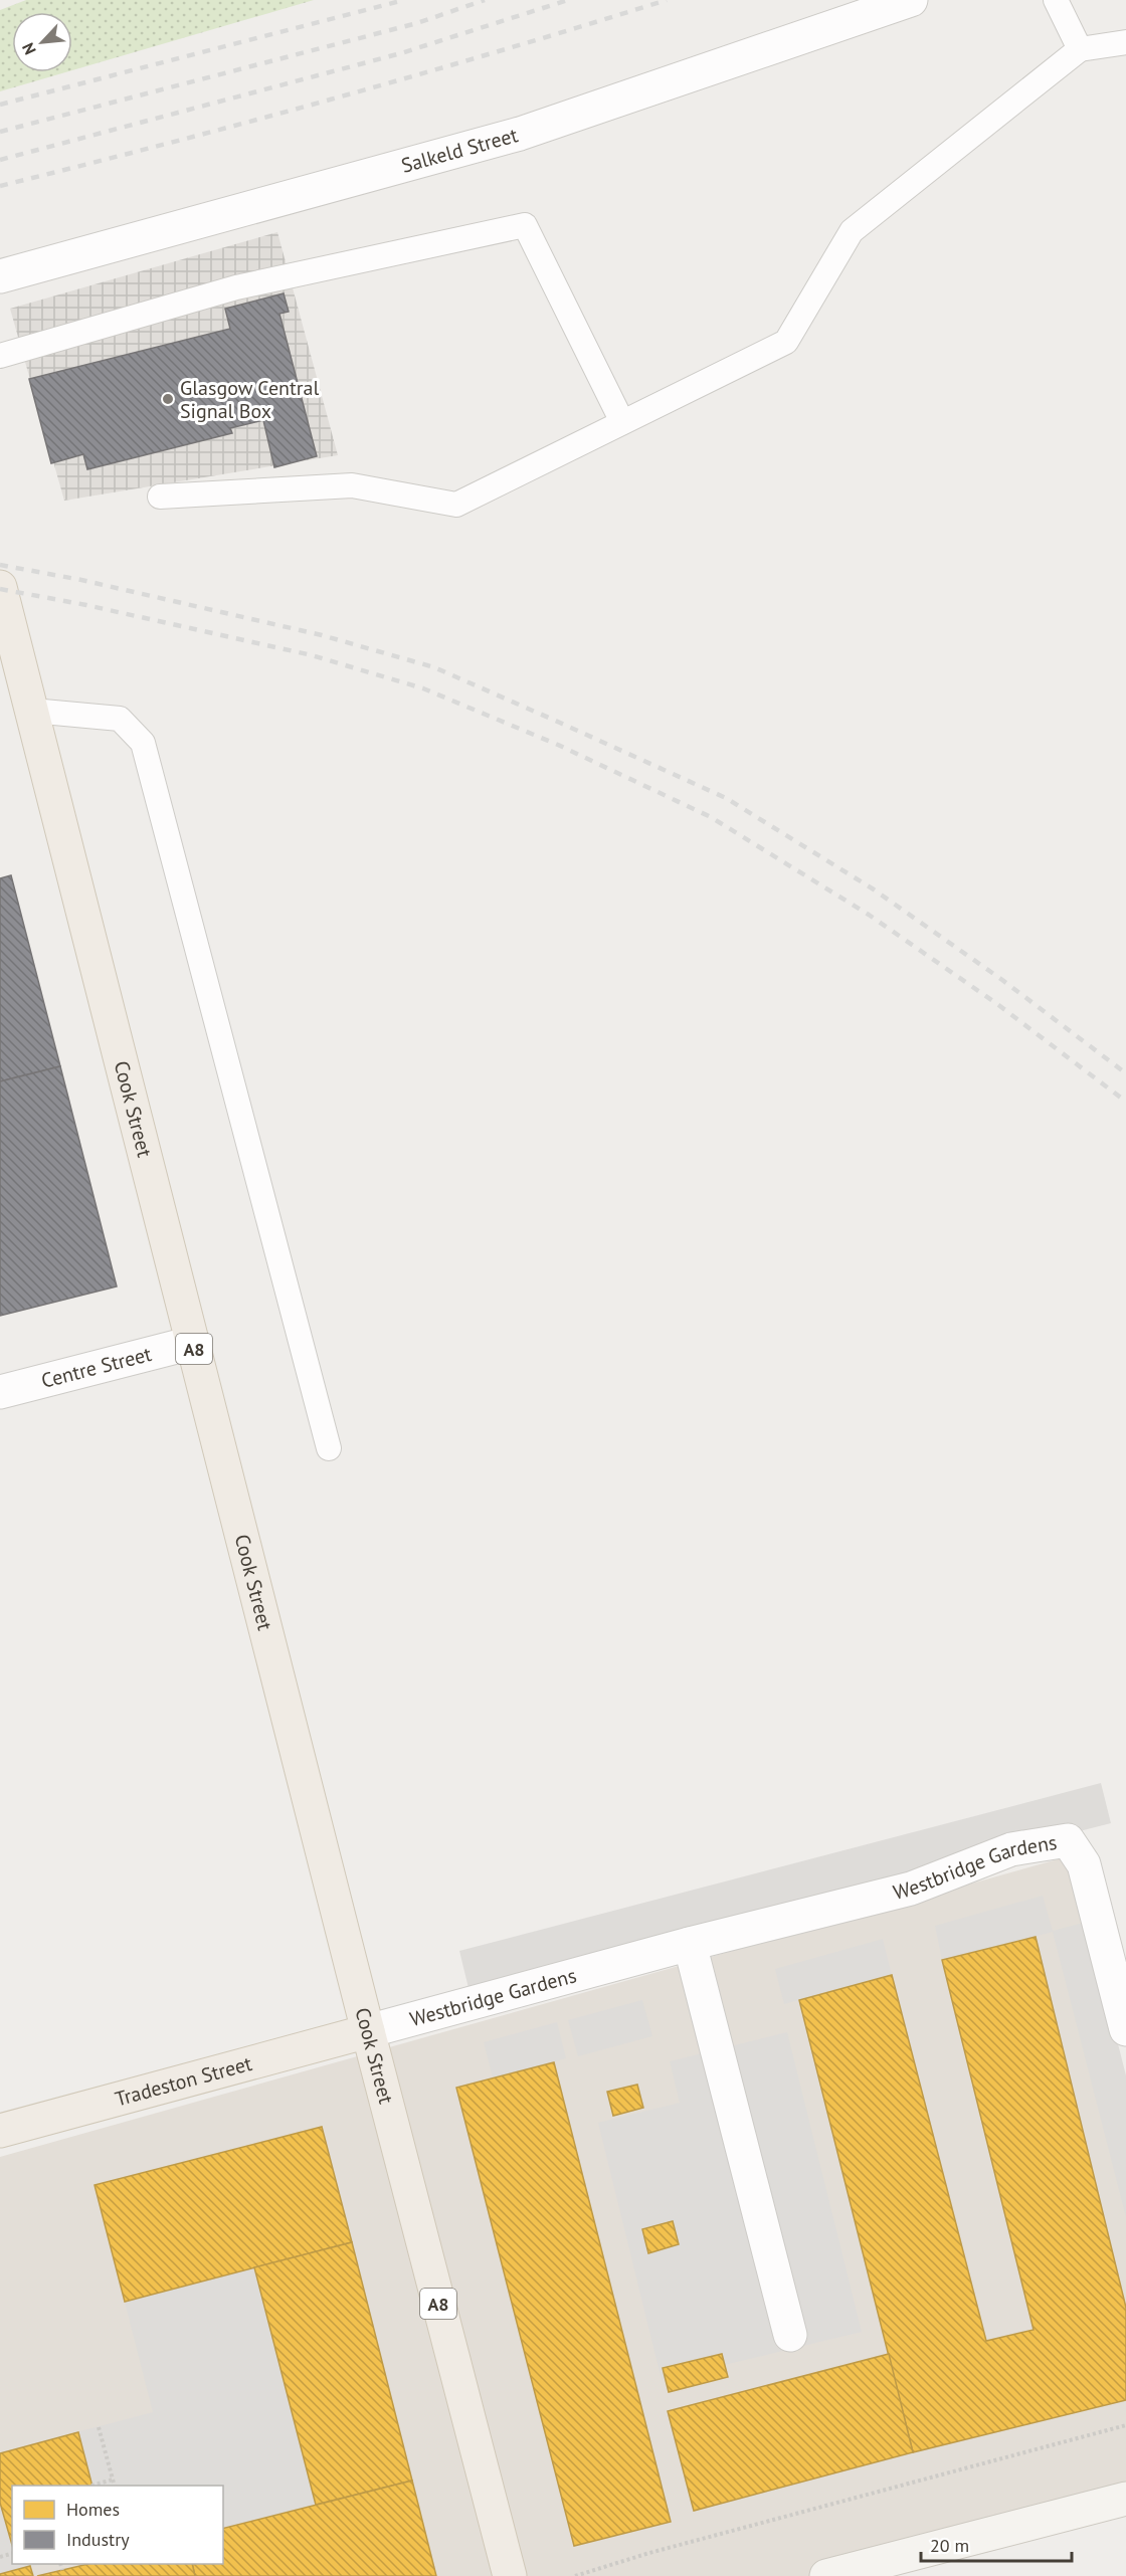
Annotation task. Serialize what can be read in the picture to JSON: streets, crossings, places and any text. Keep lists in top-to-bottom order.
{
  "streets": {
    "main road": ["Cook Street", "A8", "Tradeston Street"],
    "street": ["Salkeld Street", "Centre Street", "Westbridge Gardens"]
  },
  "crossings": [
    ["Cook Street", "Centre Street"],
    ["Cook Street", "Westbridge Gardens"],
    ["Cook Street", "Tradeston Street"],
    ["Westbridge Gardens", "Tradeston Street"]
  ],
  "places": ["Glasgow Central Signal Box"],
  "legend": ["Homes", "Industry"],
  "scale_bar": "20 m",
  "north": "bottom left"
}
